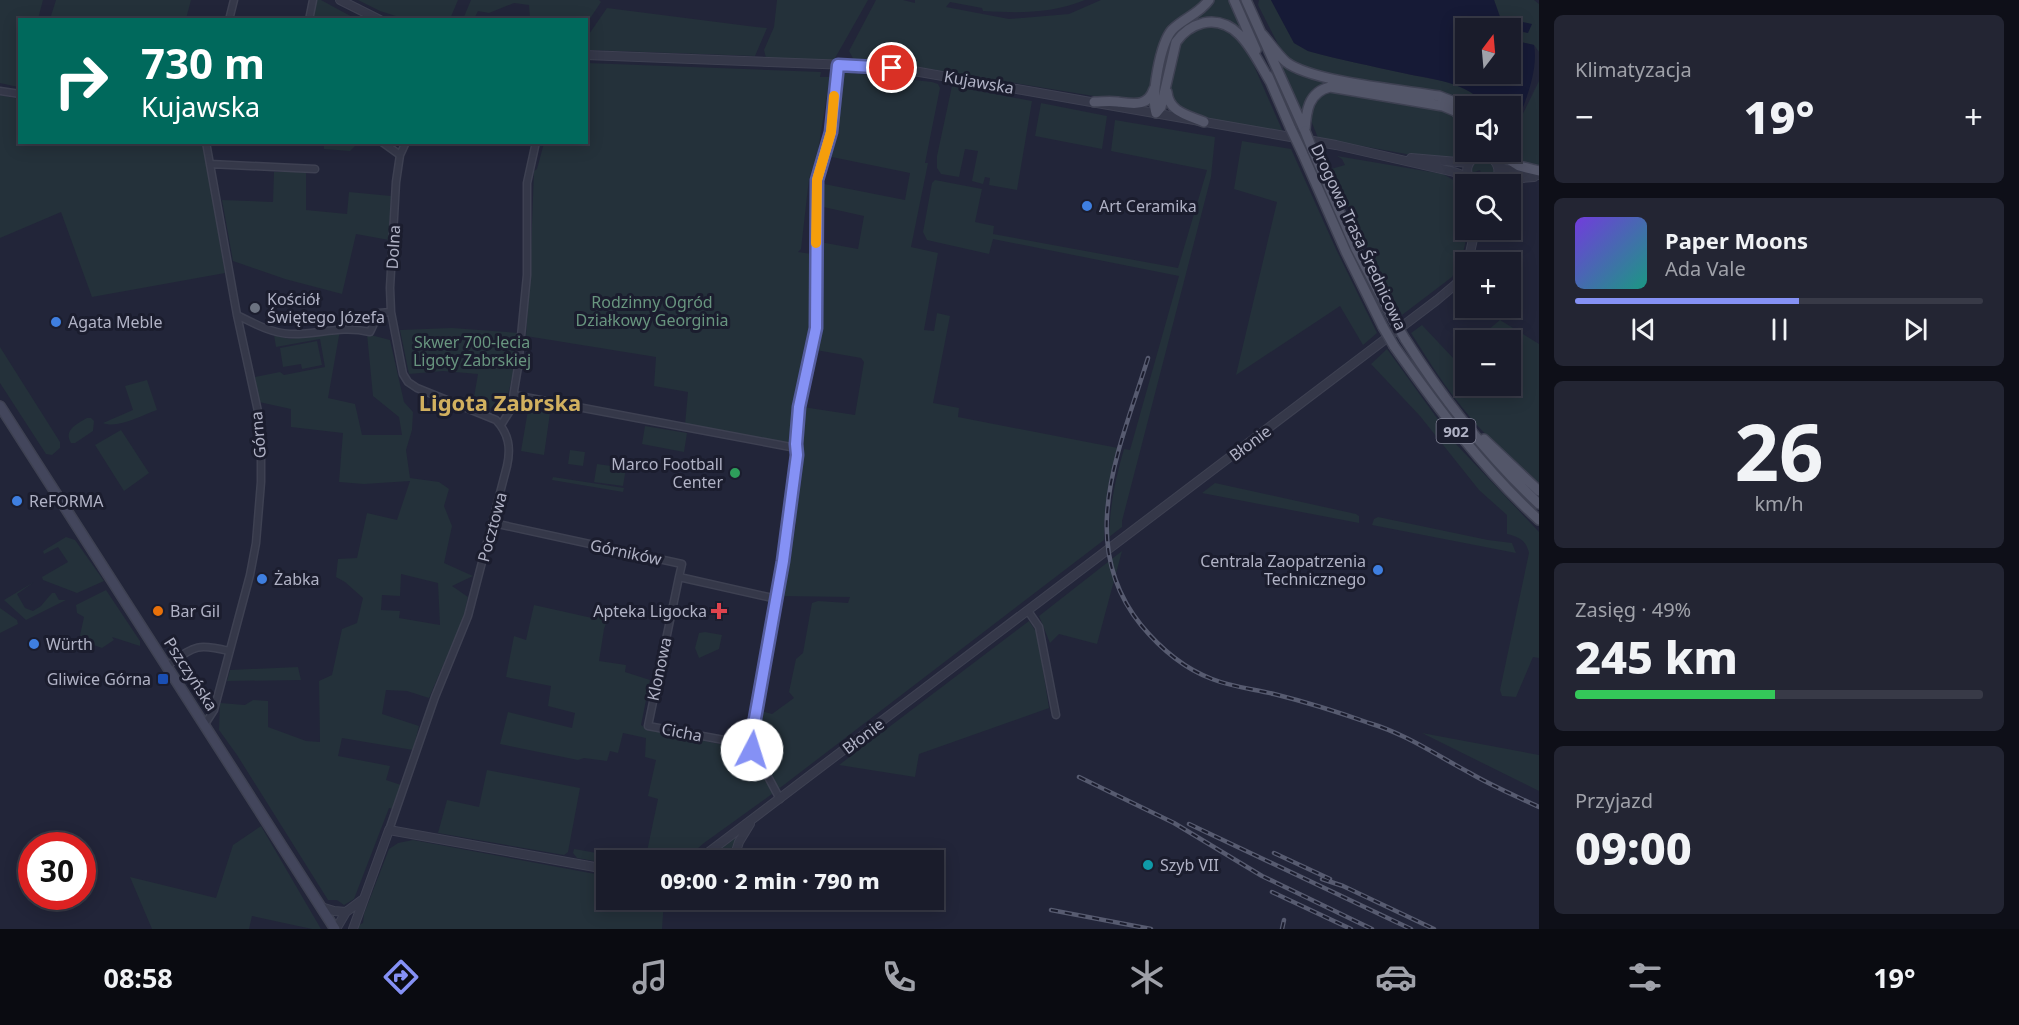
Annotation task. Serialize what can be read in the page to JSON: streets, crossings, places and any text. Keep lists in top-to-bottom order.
{
  "streets": {
    "main road": ["Drogowa Trasa Średnicowa", "902", "Pszczyńska"],
    "street": [
      "Kujawska",
      "Dolna",
      "Górna",
      "Błonie",
      "Pocztowa",
      "Górników",
      "Klonowa",
      "Cicha"
    ]
  },
  "crossings": [
    ["Dolna", "Pocztowa"],
    ["Górna", "Pszczyńska"],
    ["Pocztowa", "Górników"],
    ["Górników", "Klonowa"],
    ["Klonowa", "Cicha"]
  ],
  "districts": ["Ligota Zabrska"],
  "parks": ["Rodzinny Ogród Działkowy Georginia", "Skwer 700-lecia Ligoty Zabrskiej"],
  "places": {
    "other": [
      "Art Ceramika",
      "Kościół Świętego Józefa",
      "Agata Meble",
      "Marco Football Center",
      "ReFORMA",
      "Centrala Zaopatrzenia Technicznego",
      "Żabka",
      "Bar Gil",
      "Würth",
      "Szyb VII"
    ],
    "health": ["Apteka Ligocka"],
    "transit": ["Gliwice Górna"]
  },
  "north": "top",
  "page": {
    "tile": [
      "Klimatyzacja",
      ["26", "km/h"],
      ["Zasięg · 49%", "245 km"],
      ["Przyjazd", "09:00"]
    ],
    "map_buttons": ["+", "−"],
    "turn": ["730 m", "Kujawska"],
    "heat": ["−", "19°", "+"],
    "song": ["Paper Moons", "Ada Vale"],
    "limit": "30",
    "trip": "09:00 · 2 min · 790 m",
    "tabs": ["08:58", "19°"]
  }
}
